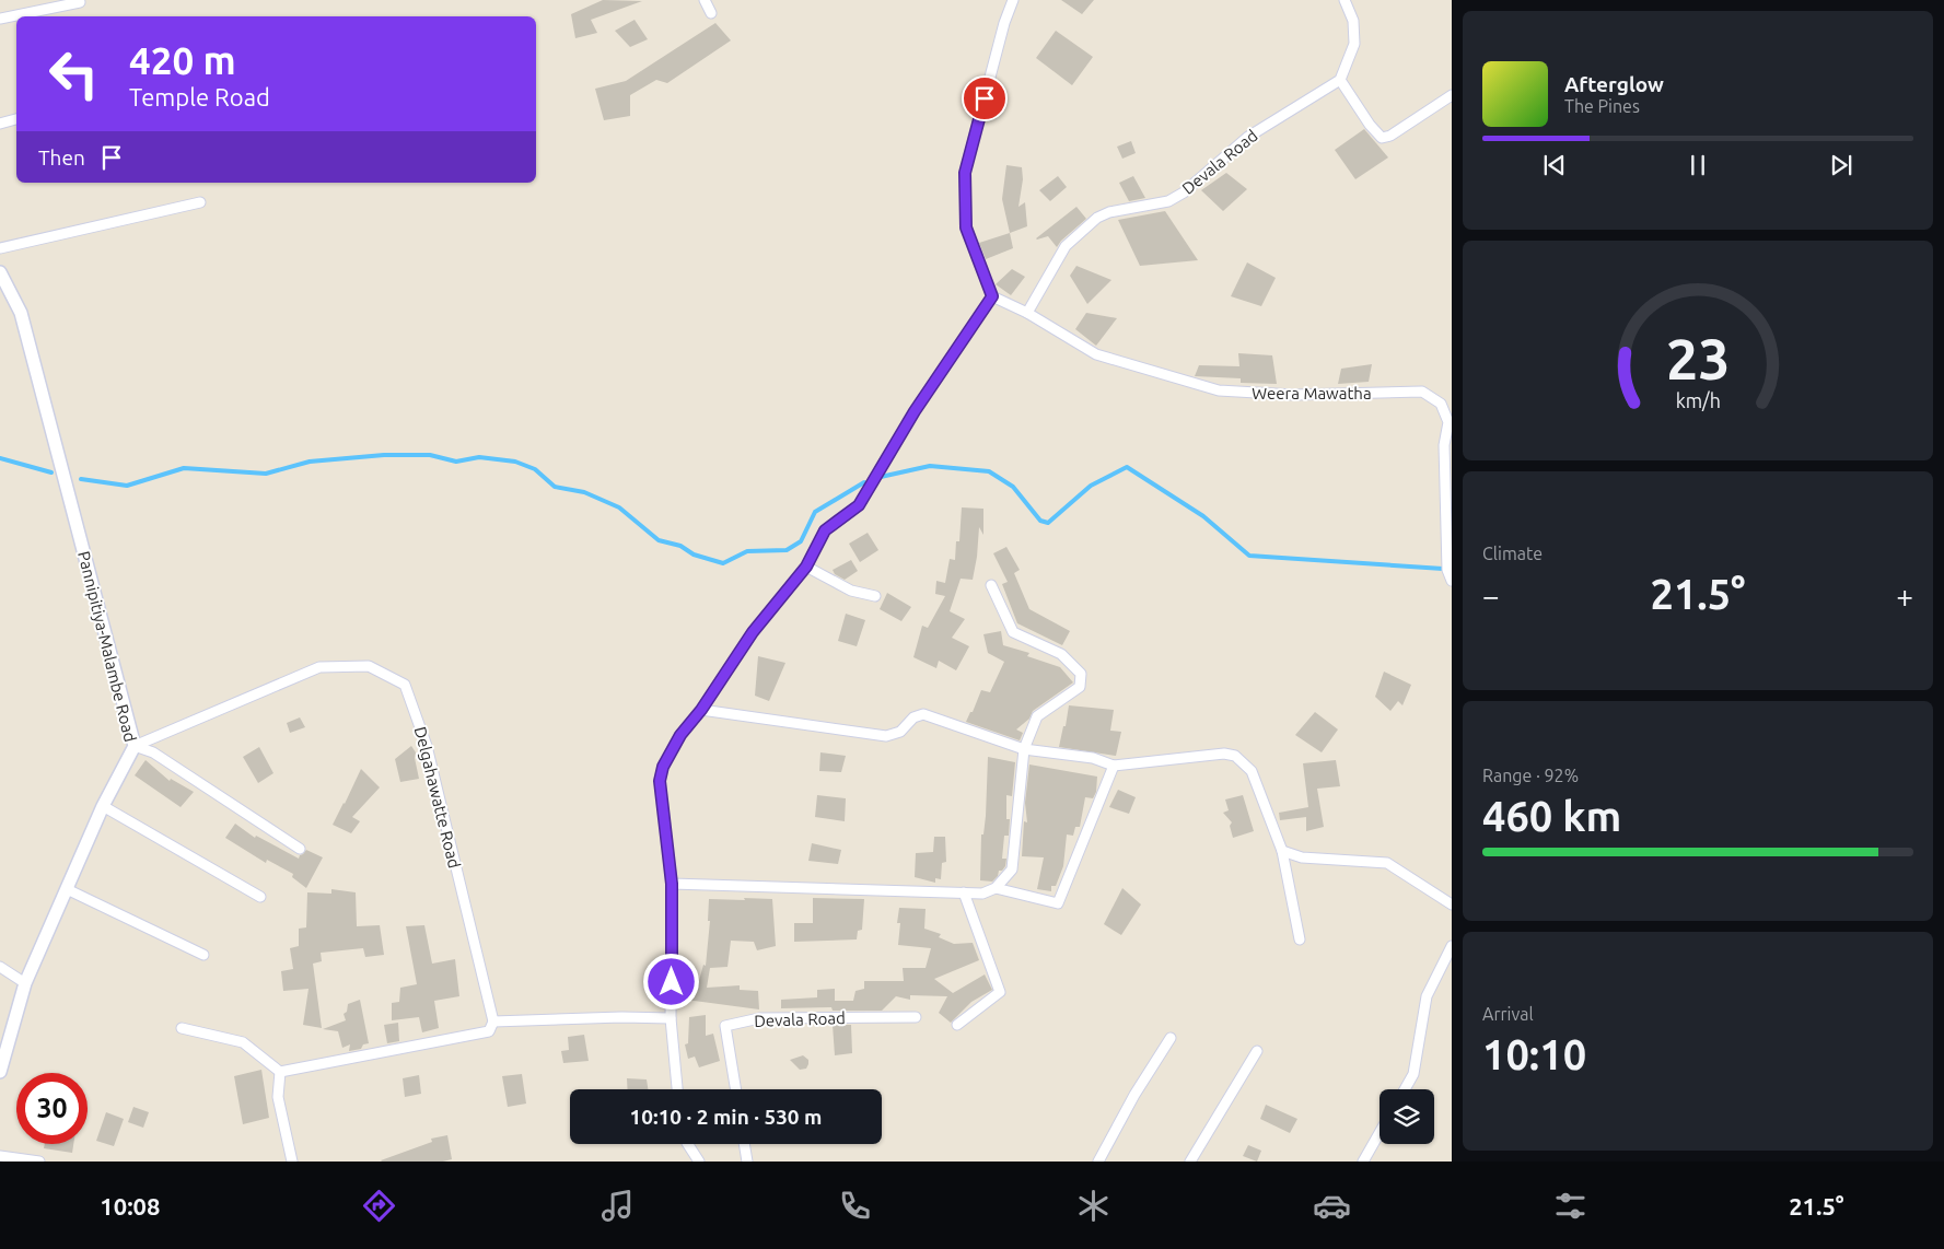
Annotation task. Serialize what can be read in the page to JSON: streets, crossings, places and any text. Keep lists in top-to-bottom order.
{
  "streets": {
    "street": [
      "Devala Road",
      "Weera Mawatha",
      "Pannipitiya-Malambe Road",
      "Delgahawatte Road"
    ]
  },
  "crossings": [
    ["Devala Road", "Weera Mawatha"],
    ["Pannipitiya-Malambe Road", "Delgahawatte Road"]
  ],
  "page": {
    "turn": ["420 m", "Temple Road"],
    "song": ["Afterglow", "The Pines"],
    "then": "Then",
    "tile": [
      "Climate",
      ["Range · 92%", "460 km"],
      ["Arrival", "10:10"]
    ],
    "heat": ["−", "21.5°", "+"],
    "limit": "30",
    "trip": "10:10 · 2 min · 530 m",
    "tabs": ["10:08", "21.5°"],
    "gauge": ["23", "km/h"]
  }
}
